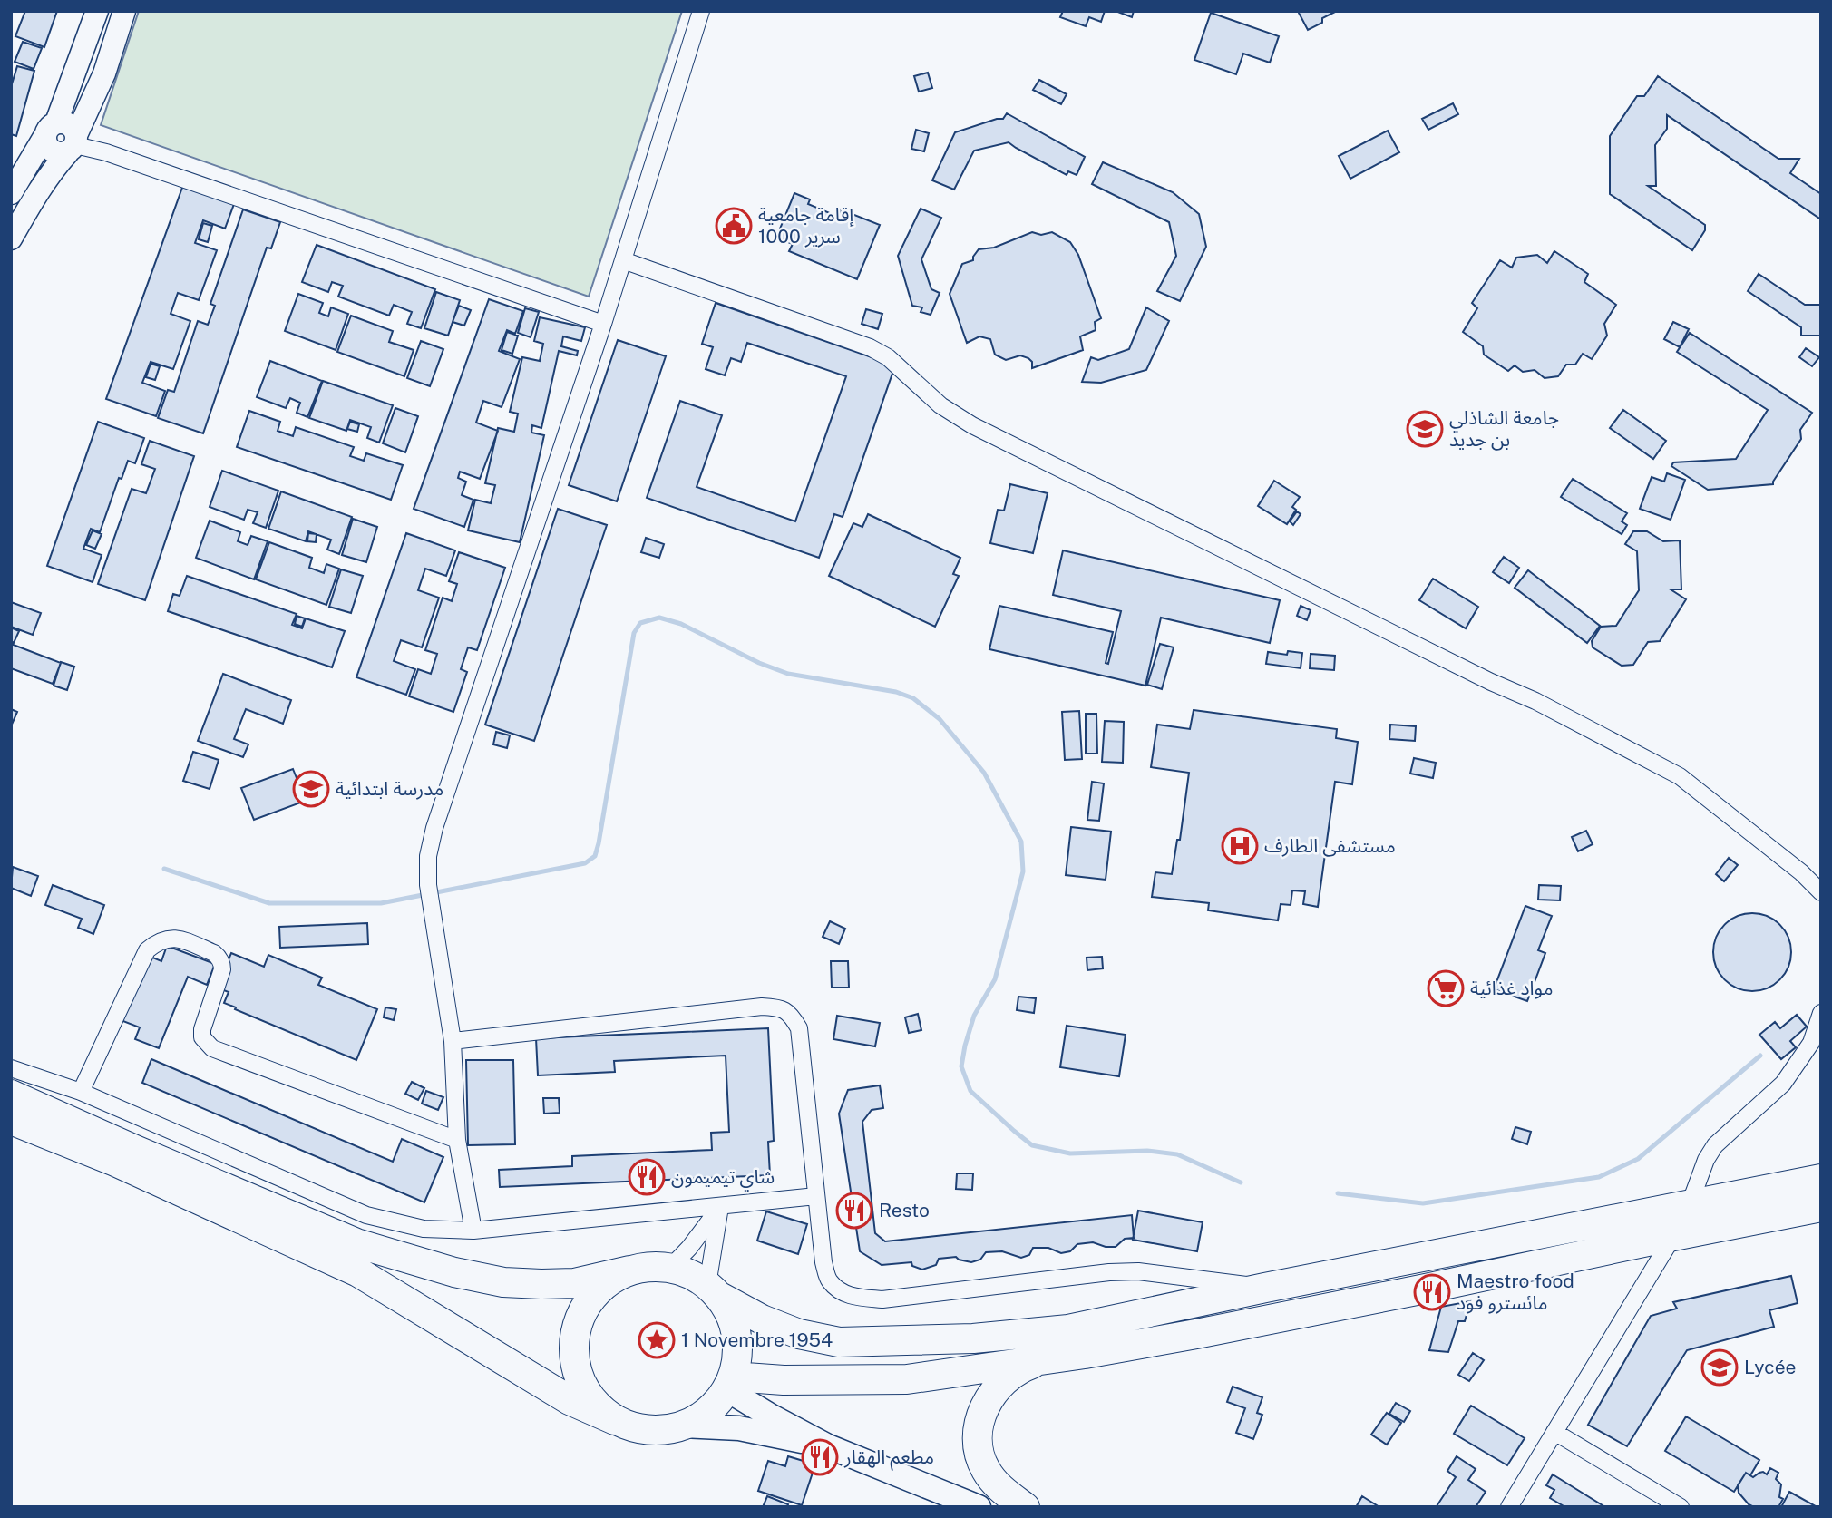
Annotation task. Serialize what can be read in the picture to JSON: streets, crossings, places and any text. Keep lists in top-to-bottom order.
{
  "places": {
    "public building": ["إقامة جامعية 1000 سرير"],
    "school or university": ["جامعة الشاذلي بن جديد", "مدرسة ابتدائية", "Lycée"],
    "hospital": ["مستشفى الطارف"],
    "supermarket": ["مواد غذائية"],
    "restaurant": [
      "شاي تيميمون",
      "Resto",
      "Maestro food مائسترو فود",
      "مطعم الهقار"
    ],
    "place": ["1 Novembre 1954"]
  }
}
